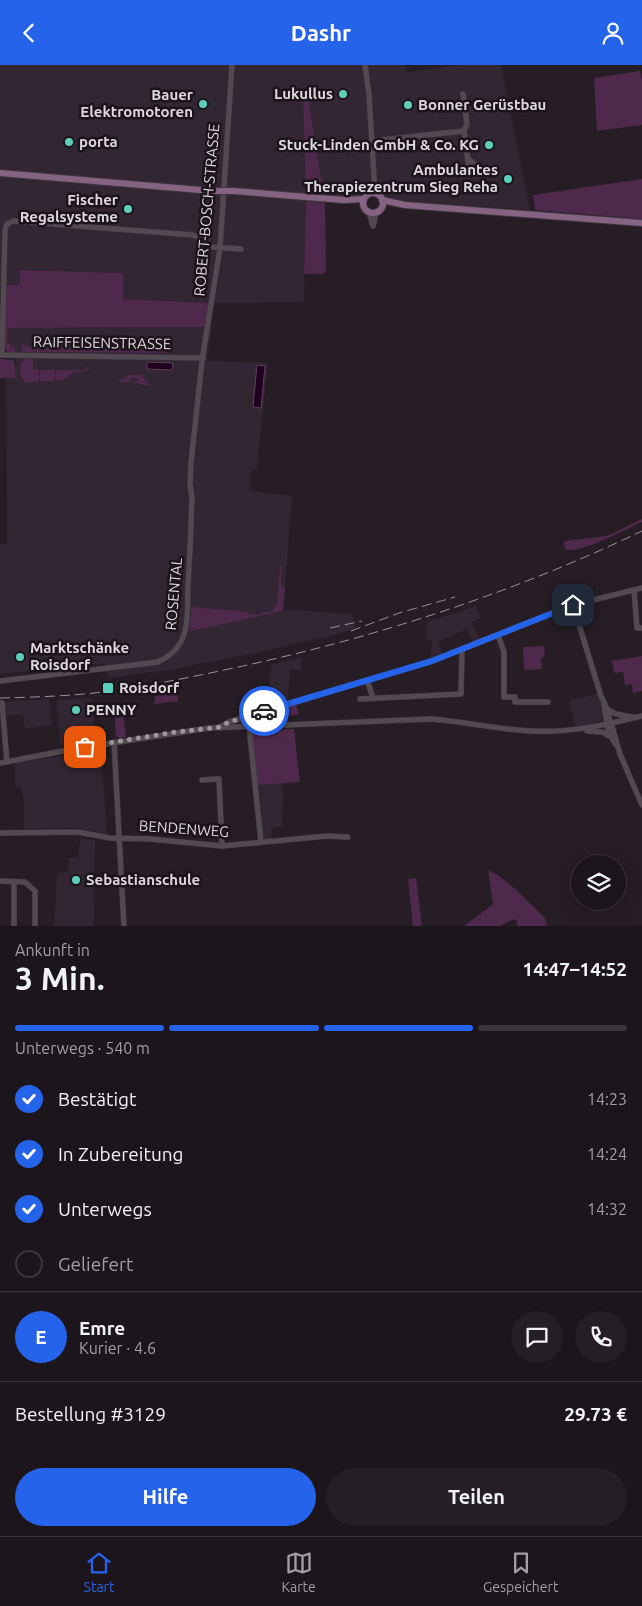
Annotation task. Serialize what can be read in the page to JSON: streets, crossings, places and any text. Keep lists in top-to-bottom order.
{
  "streets": {
    "street": [
      "ROBERT-BOSCH-STRASSE",
      "RAIFFEISENSTRASSE",
      "ROSENTAL",
      "BENDENWEG"
    ]
  },
  "crossings": [
    ["ROBERT-BOSCH-STRASSE", "RAIFFEISENSTRASSE"],
    ["ROBERT-BOSCH-STRASSE", "ROSENTAL"],
    ["RAIFFEISENSTRASSE", "ROSENTAL"]
  ],
  "places": {
    "other": [
      "Lukullus",
      "Bauer Elektromotoren",
      "Bonner Gerüstbau",
      "porta",
      "Stuck-Linden GmbH & Co. KG",
      "Ambulantes Therapiezentrum Sieg Reha",
      "Fischer Regalsysteme",
      "Marktschänke Roisdorf",
      "PENNY",
      "Sebastianschule"
    ],
    "transit": ["Roisdorf"]
  },
  "page": {
    "header": "Dashr",
    "heading": ["3 Min.", "Ankunft in", "14:47–14:52"],
    "panel": [
      "Emre",
      "Kurier · 4.6",
      "Bestellung #3129",
      "29.73 €"
    ],
    "bar": "Unterwegs · 540 m",
    "list": [
      ["Bestätigt", "14:23"],
      ["In Zubereitung", "14:24"],
      ["Unterwegs", "14:32"],
      "Geliefert"
    ],
    "round": "E",
    "buttons": ["Hilfe", "Teilen"],
    "tabs": ["Start", "Karte", "Gespeichert"]
  }
}
